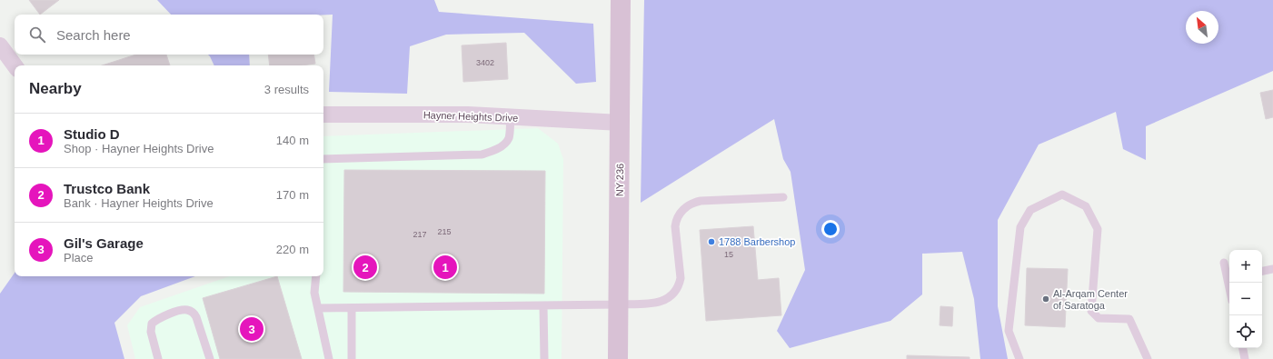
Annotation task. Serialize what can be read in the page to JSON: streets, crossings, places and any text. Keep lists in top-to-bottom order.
{
  "streets": {
    "main road": ["NY 236"],
    "street": ["Hayner Heights Drive"]
  },
  "crossings": [
    ["Hayner Heights Drive", "NY 236"]
  ],
  "places": ["1788 Barbershop", "Al-Arqam Center of Saratoga"],
  "house_numbers": [
    "3402",
    "215",
    "217",
    "15"
  ],
  "north": "top left",
  "page": {
    "search": "Search here",
    "heading": ["Nearby", "3 results"],
    "list": [
      {
        "mark": "1",
        "name": "Studio D",
        "note": "Shop · Hayner Heights Drive",
        "value": "140 m"
      },
      {
        "mark": "2",
        "name": "Trustco Bank",
        "note": "Bank · Hayner Heights Drive",
        "value": "170 m"
      },
      {
        "mark": "3",
        "name": "Gil's Garage",
        "note": "Place",
        "value": "220 m"
      }
    ],
    "map_buttons": ["+", "−"],
    "pins": ["1", "2", "3"]
  }
}
